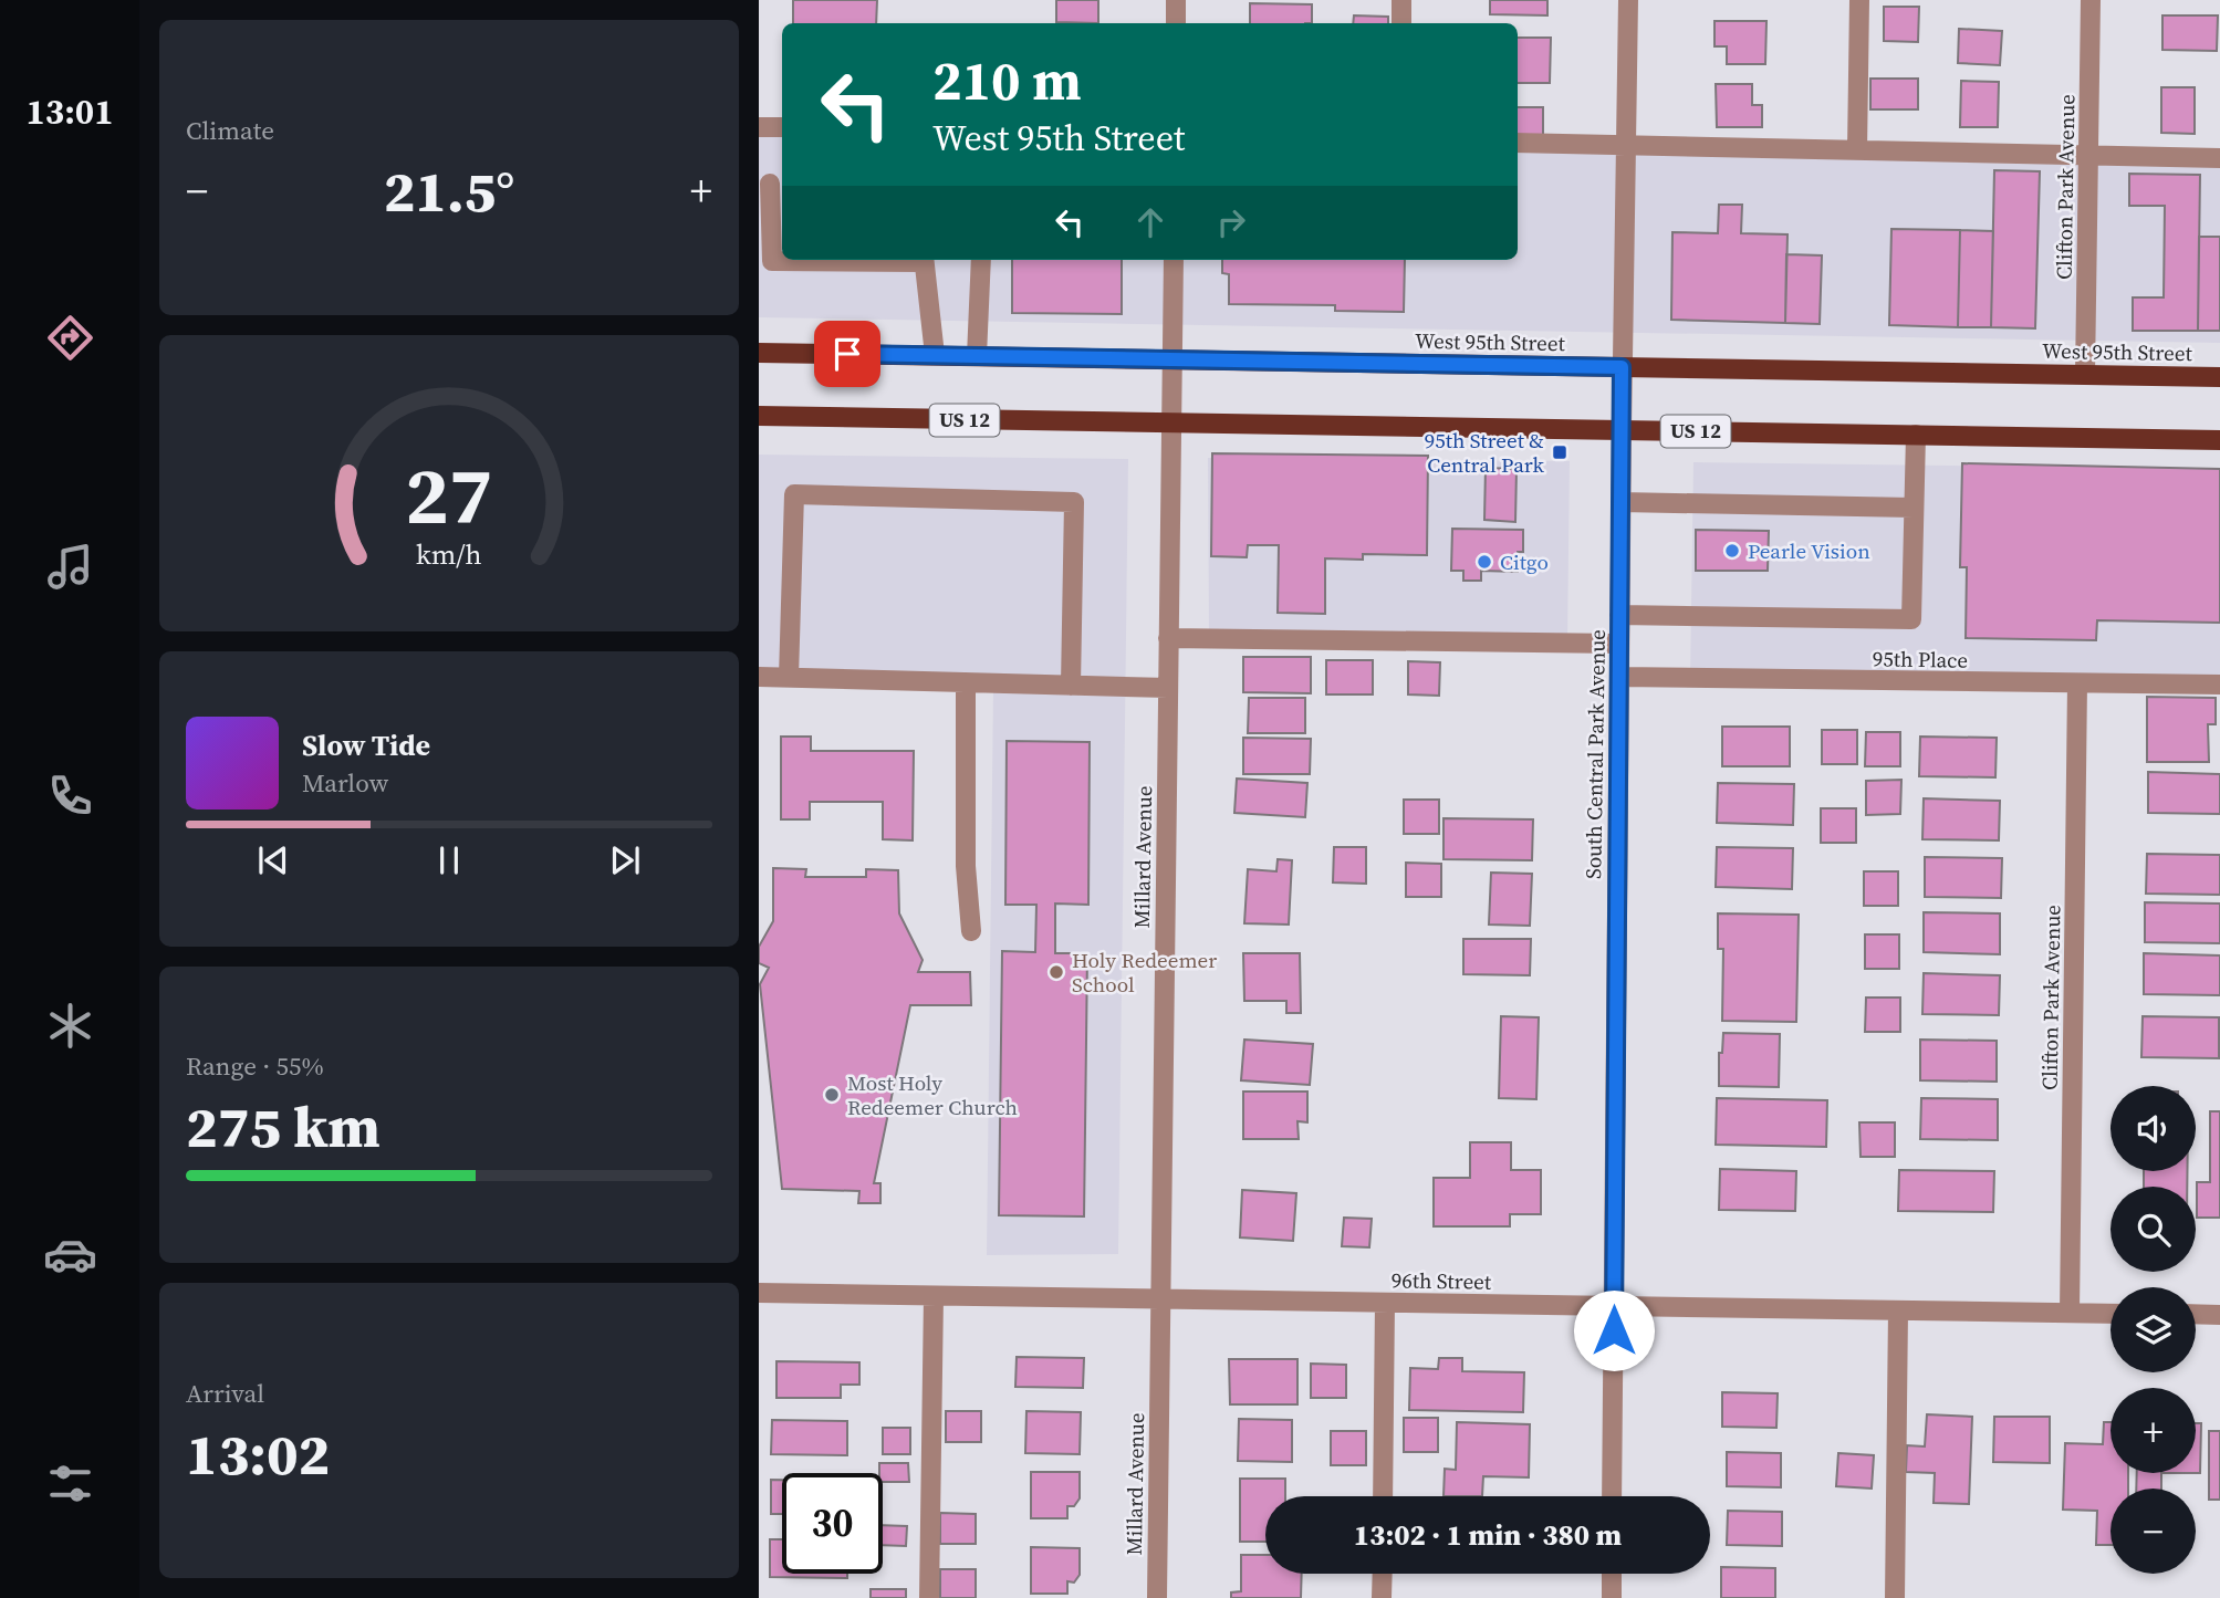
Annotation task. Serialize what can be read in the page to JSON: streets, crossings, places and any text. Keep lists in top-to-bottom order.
{
  "streets": {
    "main road": ["West 95th Street", "US 12"],
    "street": [
      "Clifton Park Avenue",
      "95th Place",
      "South Central Park Avenue",
      "Millard Avenue",
      "96th Street"
    ]
  },
  "crossings": [
    ["Clifton Park Avenue", "West 95th Street"],
    ["Clifton Park Avenue", "95th Place"],
    ["Clifton Park Avenue", "96th Street"],
    ["West 95th Street", "South Central Park Avenue"],
    ["West 95th Street", "Millard Avenue"],
    ["US 12", "South Central Park Avenue"],
    ["US 12", "Millard Avenue"],
    ["95th Place", "South Central Park Avenue"],
    ["South Central Park Avenue", "96th Street"],
    ["Millard Avenue", "96th Street"]
  ],
  "places": {
    "transit": ["95th Street & Central Park"],
    "other": [
      "Pearle Vision",
      "Citgo",
      "Holy Redeemer School",
      "Most Holy Redeemer Church"
    ]
  },
  "page": {
    "tabs": "13:01",
    "tile": [
      "Climate",
      ["Range · 55%", "275 km"],
      ["Arrival", "13:02"]
    ],
    "turn": ["210 m", "West 95th Street"],
    "heat": ["−", "21.5°", "+"],
    "song": ["Slow Tide", "Marlow"],
    "map_buttons": ["+", "−"],
    "limit": "30",
    "trip": "13:02 · 1 min · 380 m",
    "gauge": ["27", "km/h"]
  }
}
